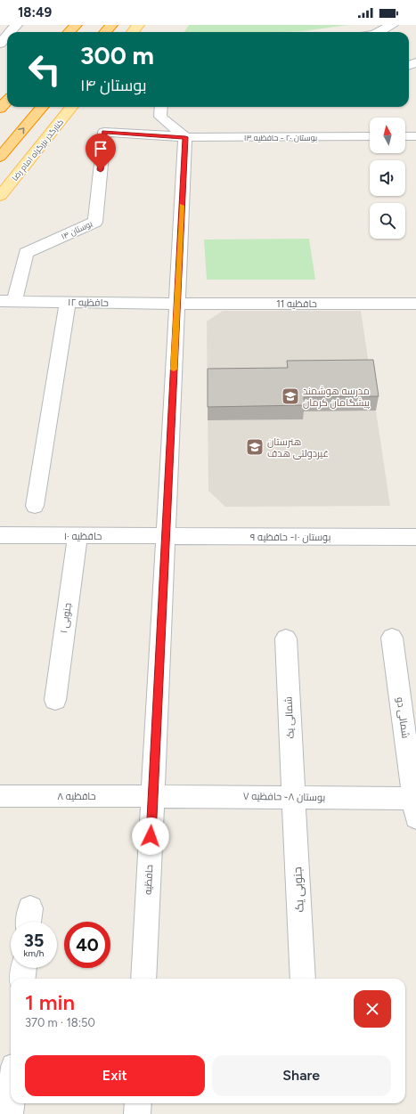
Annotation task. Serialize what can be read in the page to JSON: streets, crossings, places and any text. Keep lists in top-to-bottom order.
{
  "streets": {
    "main road": ["کنارگذر بزرگراه امام رضا"],
    "street": [
      "بوستان ۲۰ - حافظیه ۱۳",
      "بوستان ۱۴",
      "حافظیه ۱۲",
      "حافظیه 11",
      "حافظیه ۱۰",
      "بوستان ۱۰- حافظیه ۹",
      "۱ جنوبی",
      "شمالی یک",
      "شمالی دو",
      "حافظیه ۸",
      "بوستان ۸- حافظیه ۷",
      "حافظیه",
      "جنوبی یک"
    ]
  },
  "crossings": [
    ["بوستان ۲۰ - حافظیه ۱۳", "بوستان ۱۴"],
    ["بوستان ۲۰ - حافظیه ۱۳", "حافظیه"],
    ["بوستان ۱۴", "حافظیه ۱۲"],
    ["بوستان ۱۴", "حافظیه"],
    ["حافظیه ۱۲", "حافظیه 11"],
    ["حافظیه ۱۲", "حافظیه"],
    ["حافظیه 11", "حافظیه"],
    ["حافظیه ۱۰", "بوستان ۱۰- حافظیه ۹"],
    ["حافظیه ۱۰", "۱ جنوبی"],
    ["حافظیه ۱۰", "حافظیه"],
    ["بوستان ۱۰- حافظیه ۹", "حافظیه"],
    ["شمالی یک", "بوستان ۸- حافظیه ۷"],
    ["شمالی یک", "جنوبی یک"],
    ["شمالی دو", "بوستان ۸- حافظیه ۷"],
    ["حافظیه ۸", "بوستان ۸- حافظیه ۷"],
    ["حافظیه ۸", "حافظیه"],
    ["بوستان ۸- حافظیه ۷", "حافظیه"],
    ["بوستان ۸- حافظیه ۷", "جنوبی یک"]
  ],
  "places": {
    "school or university": ["مدرسه هوشمند پیشگامان کرمان", "هنرستان غیردولتی هدف"]
  },
  "north": "top",
  "page": {
    "status": "18:49",
    "turn": ["300 m", "بوستان ۱۴"],
    "speed": "35 km/h",
    "limit": "40",
    "heading": ["1 min", "370 m · 18:50"],
    "buttons": ["Exit", "Share"]
  }
}
